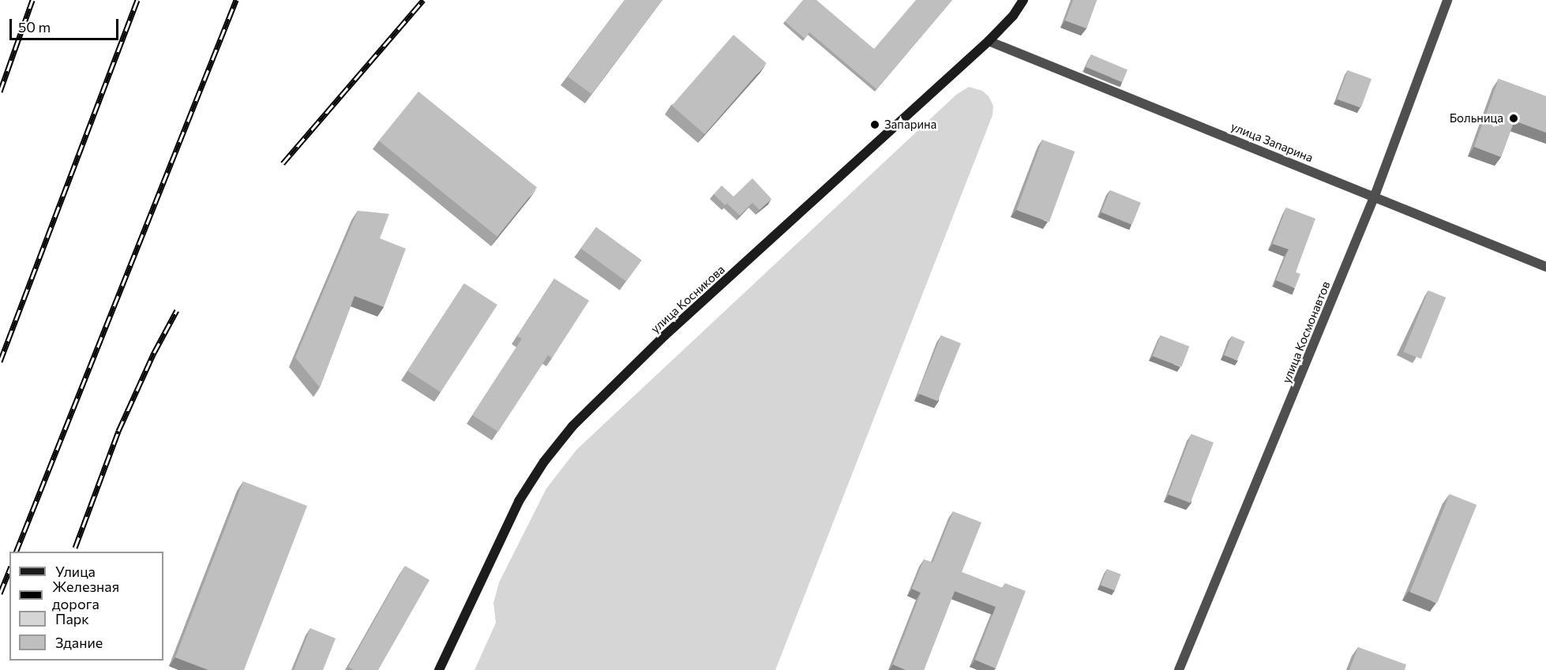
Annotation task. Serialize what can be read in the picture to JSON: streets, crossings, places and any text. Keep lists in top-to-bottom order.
{
  "streets": {
    "street": ["улица Запарина", "улица Косникова", "улица Космонавтов"]
  },
  "crossings": [
    ["улица Запарина", "улица Косникова"],
    ["улица Запарина", "улица Космонавтов"]
  ],
  "places": ["Больница", "Запарина"],
  "legend": [
    "Улица",
    "Железная дорога",
    "Парк",
    "Здание"
  ],
  "scale_bar": "50 m"
}
